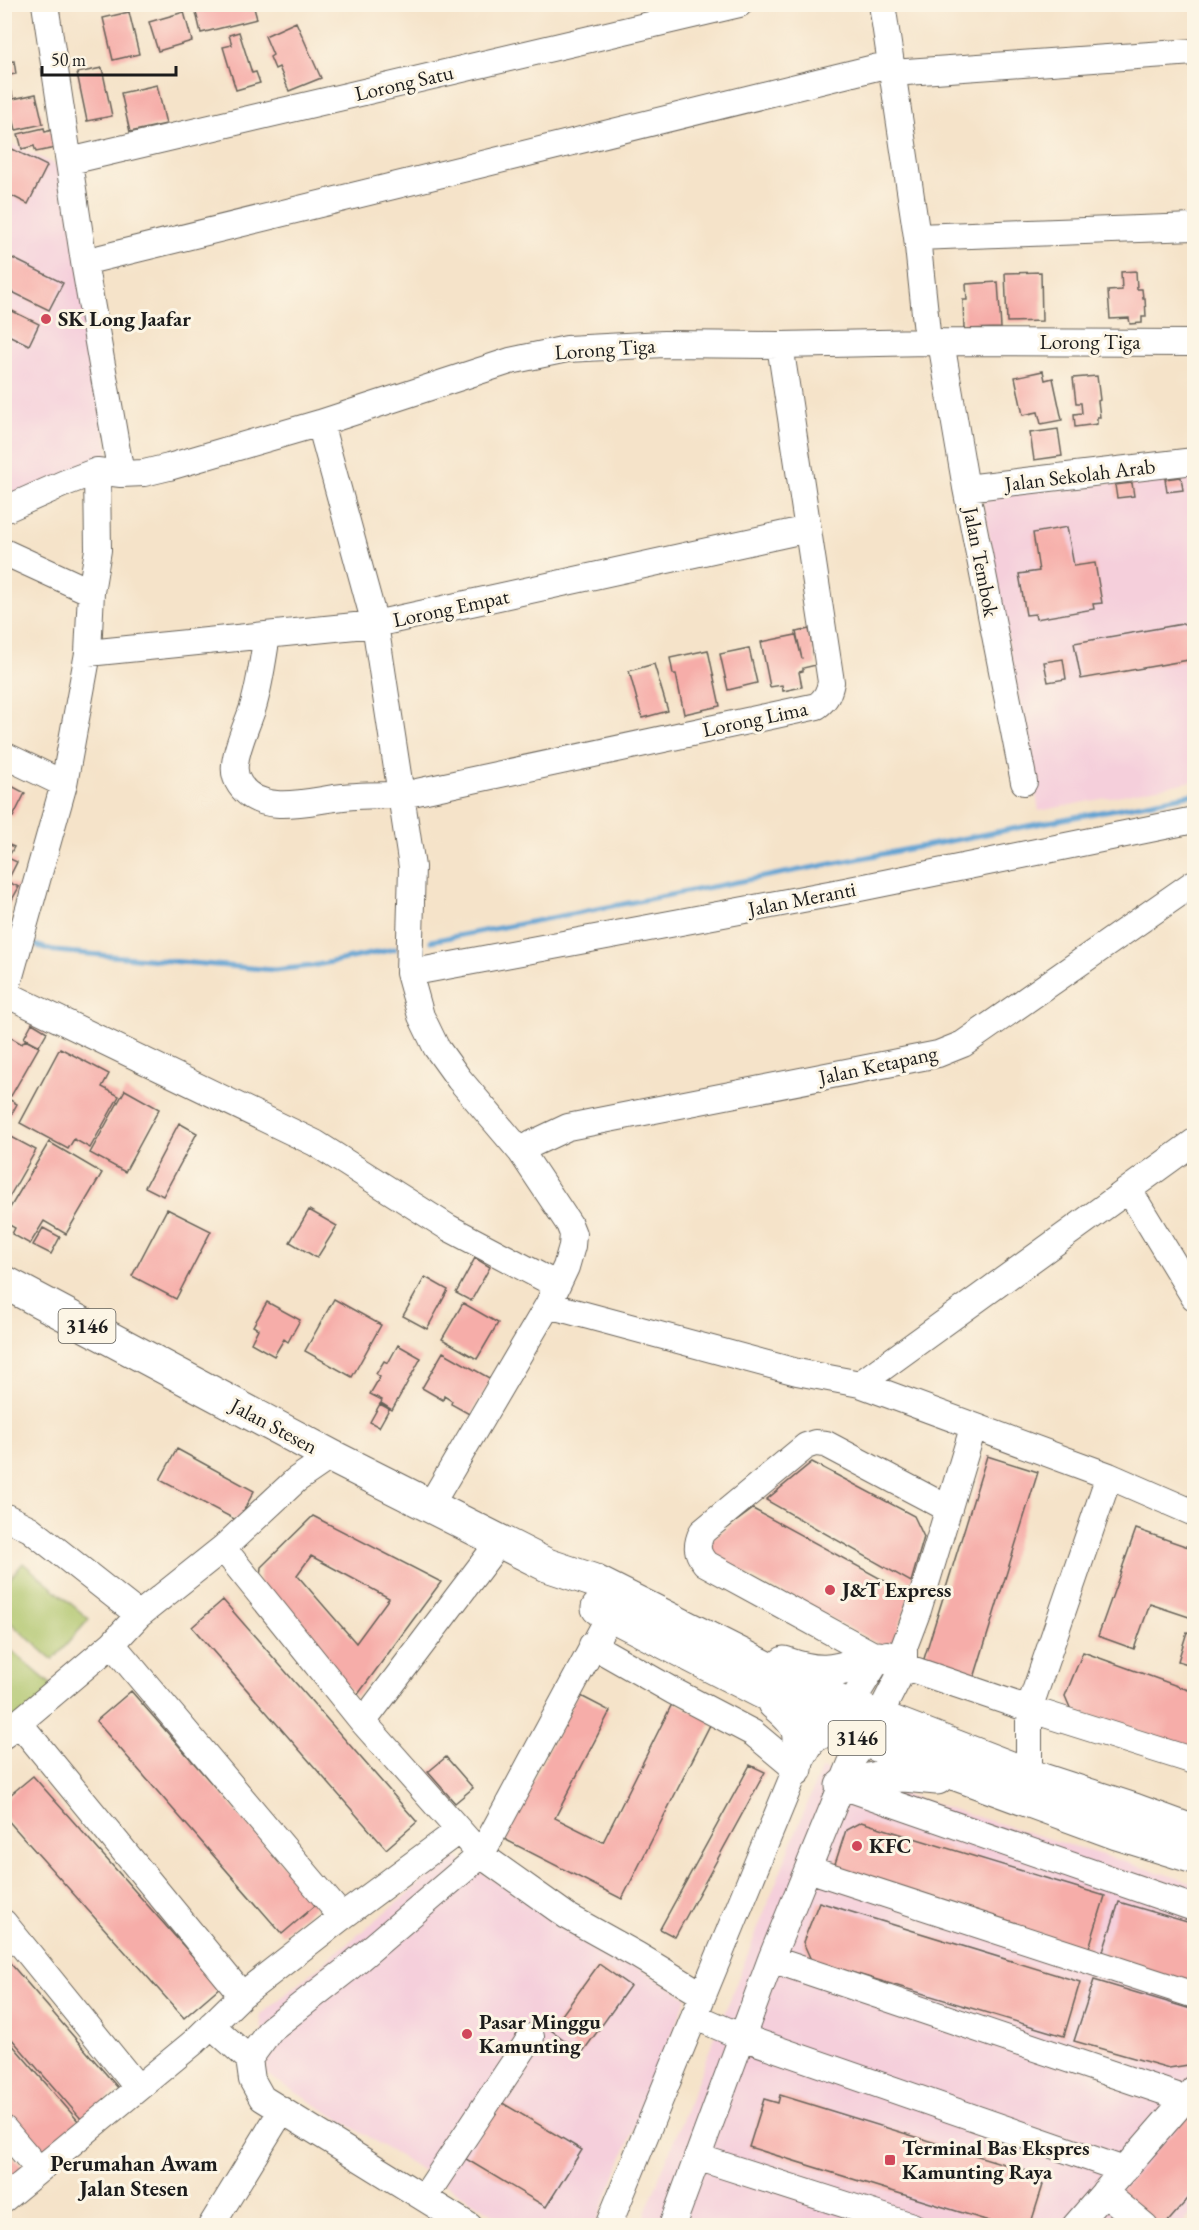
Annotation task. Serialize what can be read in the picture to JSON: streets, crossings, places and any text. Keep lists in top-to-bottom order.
{
  "streets": {
    "main road": ["3146", "Jalan Stesen"],
    "street": [
      "Lorong Satu",
      "Lorong Tiga",
      "Jalan Sekolah Arab",
      "Jalan Tembok",
      "Lorong Empat",
      "Lorong Lima",
      "Jalan Meranti",
      "Jalan Ketapang"
    ]
  },
  "crossings": [
    ["Lorong Tiga", "Jalan Tembok"],
    ["Lorong Tiga", "Lorong Lima"],
    ["Jalan Sekolah Arab", "Jalan Tembok"],
    ["Lorong Empat", "Lorong Lima"],
    ["3146", "Jalan Stesen"]
  ],
  "districts": ["Perumahan Awam Jalan Stesen"],
  "places": {
    "other": [
      "SK Long Jaafar",
      "J&T Express",
      "KFC",
      "Pasar Minggu Kamunting"
    ],
    "transit": ["Terminal Bas Ekspres Kamunting Raya"]
  },
  "scale_bar": "50 m"
}
